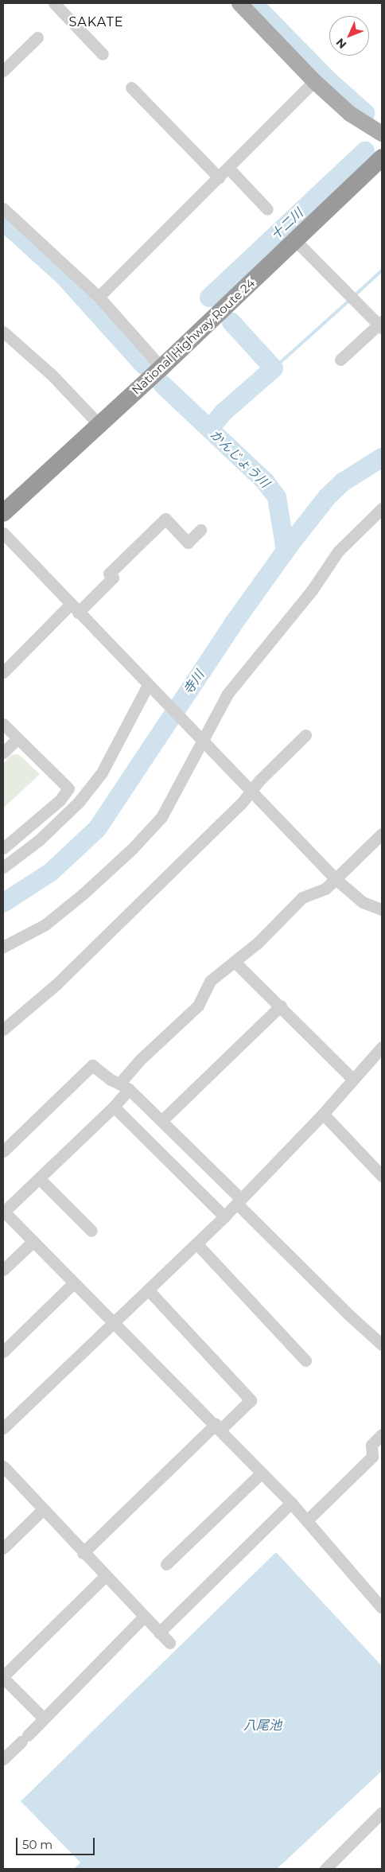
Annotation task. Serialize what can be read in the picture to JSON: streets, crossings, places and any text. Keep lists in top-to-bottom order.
{
  "streets": {
    "highway": ["National Highway Route 24"]
  },
  "districts": ["SAKATE"],
  "water": [
    "十二川",
    "かんじょう川",
    "寺川",
    "八尾池"
  ],
  "scale_bar": "50 m",
  "north": "bottom left"
}
